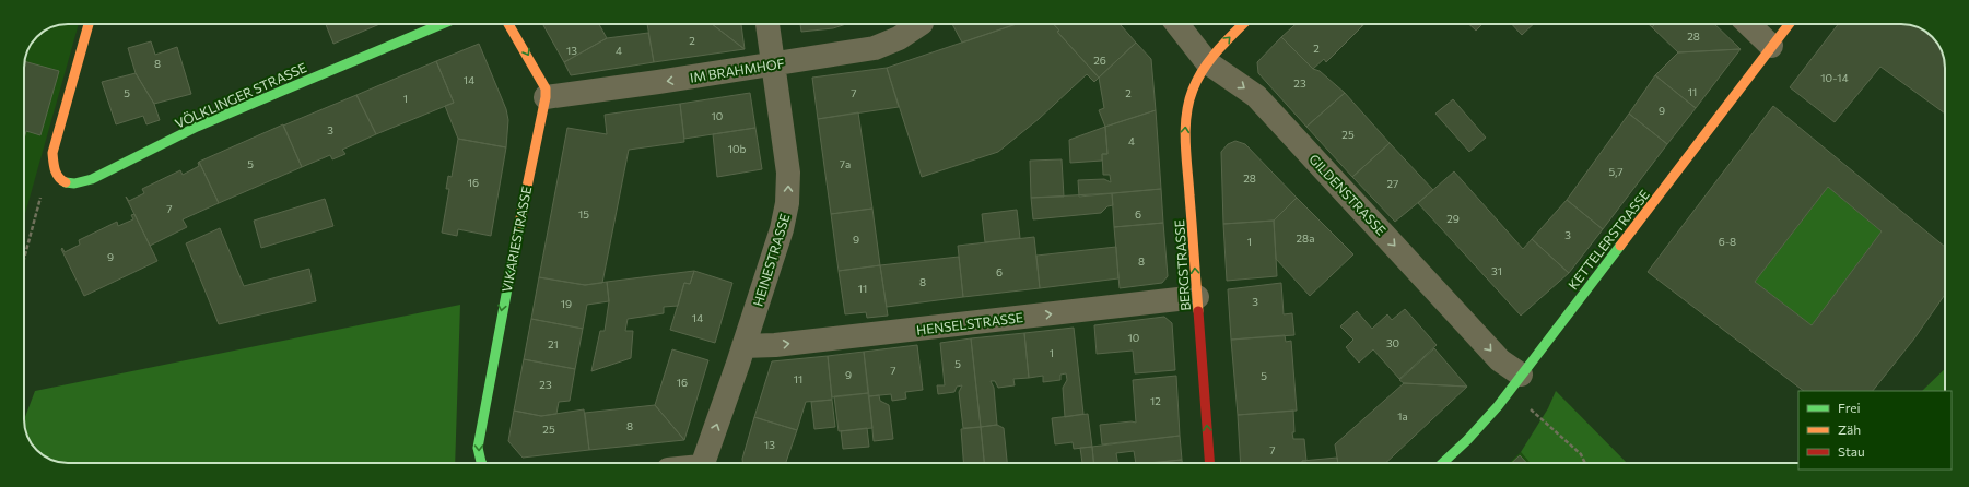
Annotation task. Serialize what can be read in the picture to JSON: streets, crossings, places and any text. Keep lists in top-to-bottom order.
{
  "streets": {
    "street": [
      "IM BRAHMHOF",
      "VÖLKLINGER STRASSE",
      "GILDENSTRASSE",
      "VIKARIESTRASSE",
      "KETTELERSTRASSE",
      "HEINESTRASSE",
      "BERGSTRASSE",
      "HENSELSTRASSE"
    ]
  },
  "crossings": [
    ["IM BRAHMHOF", "VIKARIESTRASSE"],
    ["IM BRAHMHOF", "HEINESTRASSE"],
    ["GILDENSTRASSE", "KETTELERSTRASSE"],
    ["GILDENSTRASSE", "BERGSTRASSE"],
    ["HEINESTRASSE", "HENSELSTRASSE"],
    ["BERGSTRASSE", "HENSELSTRASSE"]
  ],
  "one_way": [
    "IM BRAHMHOF",
    "GILDENSTRASSE",
    "VIKARIESTRASSE",
    "HEINESTRASSE",
    "BERGSTRASSE",
    "HENSELSTRASSE"
  ],
  "house_numbers": [
    "28",
    "2",
    "2",
    "13",
    "4",
    "26",
    "8",
    "10-14",
    "14",
    "23",
    "11",
    "5",
    "7",
    "2",
    "1",
    "9",
    "10",
    "3",
    "25",
    "4",
    "10b",
    "5",
    "7a",
    "5,7",
    "28",
    "16",
    "27",
    "7",
    "15",
    "6",
    "29",
    "3",
    "28a",
    "9",
    "1",
    "6-8",
    "9",
    "8",
    "31",
    "6",
    "8",
    "11",
    "3",
    "19",
    "14",
    "10",
    "30",
    "21",
    "1",
    "5",
    "7",
    "9",
    "5",
    "11",
    "16",
    "23",
    "12",
    "1a",
    "8",
    "25",
    "13",
    "7"
  ],
  "legend": ["Frei", "Zäh", "Stau"]
}
